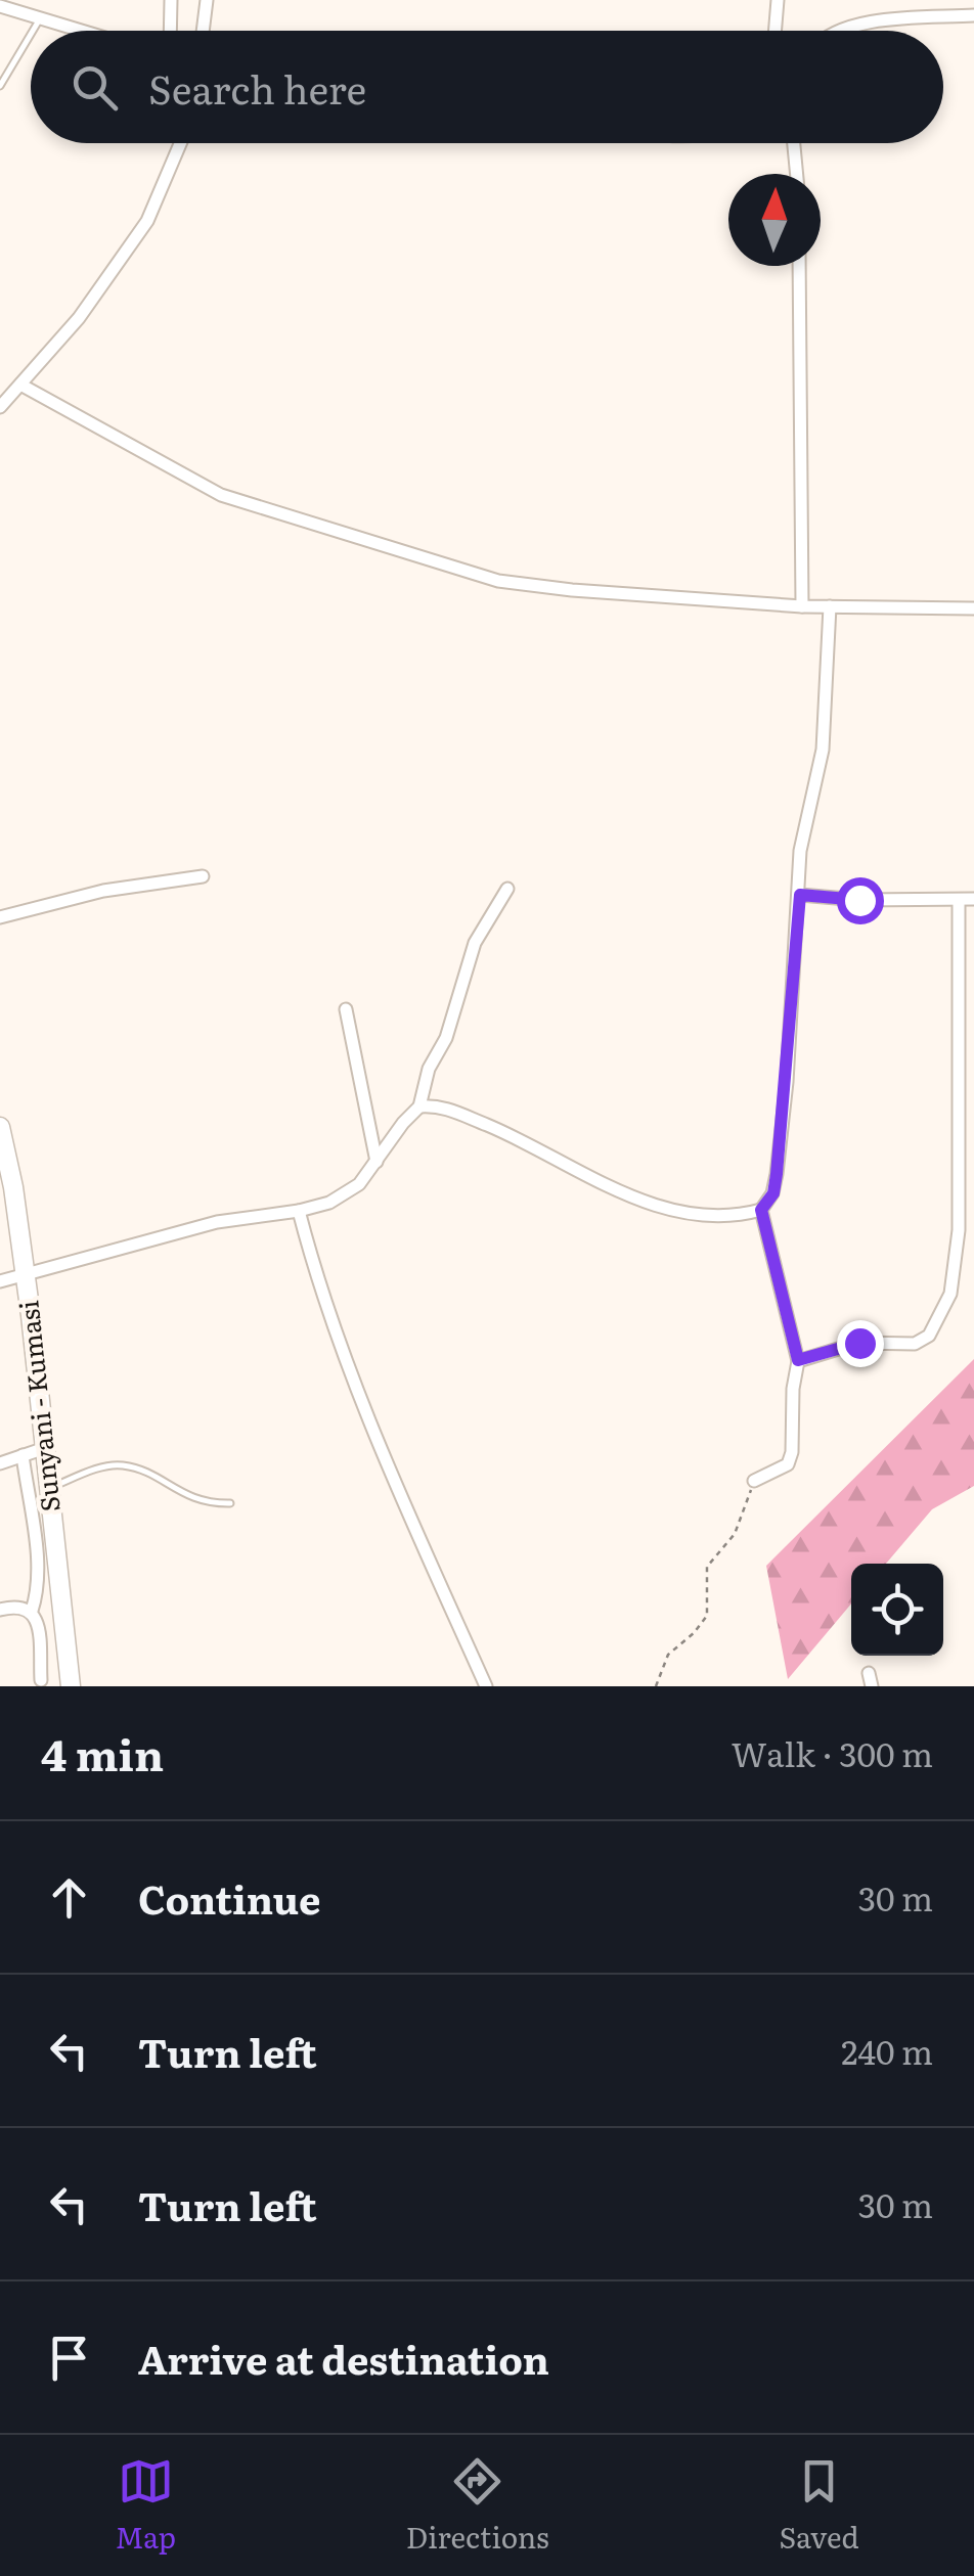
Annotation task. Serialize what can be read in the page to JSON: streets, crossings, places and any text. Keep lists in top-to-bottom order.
{
  "streets": {
    "main road": ["Sunyani - Kumasi"]
  },
  "north": "top",
  "page": {
    "search": "Search here",
    "heading": ["4 min", "Walk · 300 m"],
    "list": [
      ["Continue", "30 m"],
      ["Turn left", "240 m"],
      ["Turn left", "30 m"],
      "Arrive at destination"
    ],
    "nav": ["Map", "Directions", "Saved"]
  }
}
